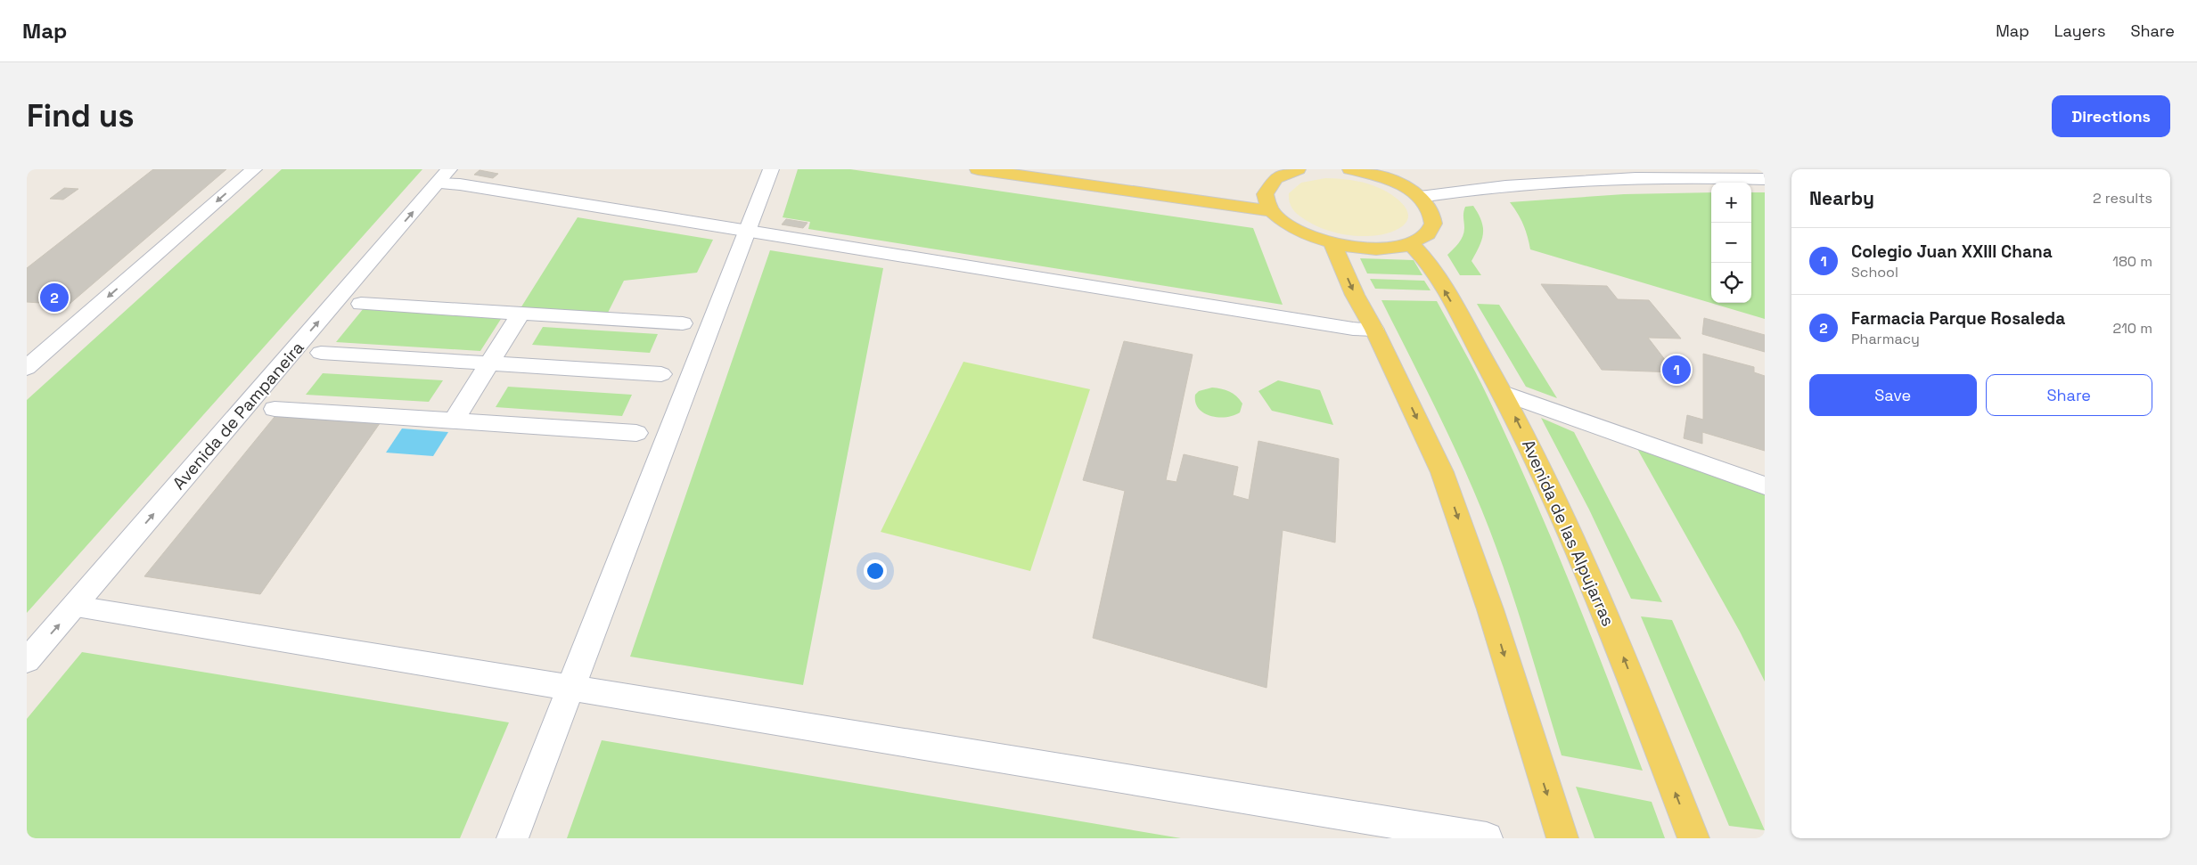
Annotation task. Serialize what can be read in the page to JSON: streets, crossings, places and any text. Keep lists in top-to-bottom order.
{
  "streets": {
    "main road": ["Avenida de las Alpujarras"],
    "street": ["Avenida de Pampaneira"]
  },
  "page": {
    "header": "Map",
    "nav": ["Map", "Layers", "Share"],
    "buttons": [
      "Directions",
      ["Save", "Share"]
    ],
    "title": "Find us",
    "heading": ["Nearby", "2 results"],
    "map_buttons": ["+", "−"],
    "list": [
      {
        "mark": "1",
        "name": "Colegio Juan XXIII Chana",
        "note": "School",
        "value": "180 m"
      },
      {
        "mark": "2",
        "name": "Farmacia Parque Rosaleda",
        "note": "Pharmacy",
        "value": "210 m"
      }
    ],
    "pins": ["2", "1"]
  }
}
